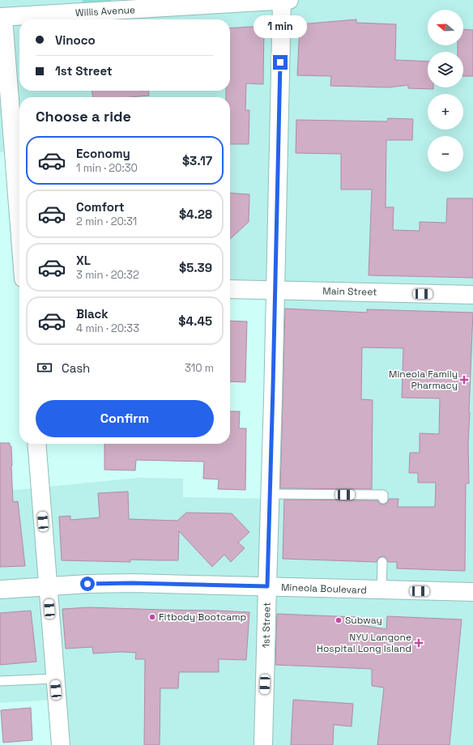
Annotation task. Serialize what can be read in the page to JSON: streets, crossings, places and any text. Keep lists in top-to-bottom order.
{
  "streets": {
    "street": [
      "Willis Avenue",
      "Main Street",
      "Mineola Boulevard",
      "1st Street"
    ]
  },
  "crossings": [
    ["Willis Avenue", "1st Street"],
    ["Main Street", "1st Street"],
    ["Mineola Boulevard", "1st Street"]
  ],
  "places": {
    "health": ["Mineola Family Pharmacy", "NYU Langone Hospital Long Island"],
    "other": ["Fitbody Bootcamp", "Subway"]
  },
  "north": "left",
  "page": {
    "map_buttons": ["+", "−"],
    "bubble": "1 min",
    "banner": ["Vinoco", "1st Street"],
    "heading": "Choose a ride",
    "list": [
      {
        "name": "Economy",
        "note": "1 min · 20:30",
        "value": "$3.17"
      },
      {
        "name": "Comfort",
        "note": "2 min · 20:31",
        "value": "$4.28"
      },
      {
        "name": "XL",
        "note": "3 min · 20:32",
        "value": "$5.39"
      },
      {
        "name": "Black",
        "note": "4 min · 20:33",
        "value": "$4.45"
      }
    ],
    "pay": ["Cash", "310 m"],
    "buttons": "Confirm"
  }
}
